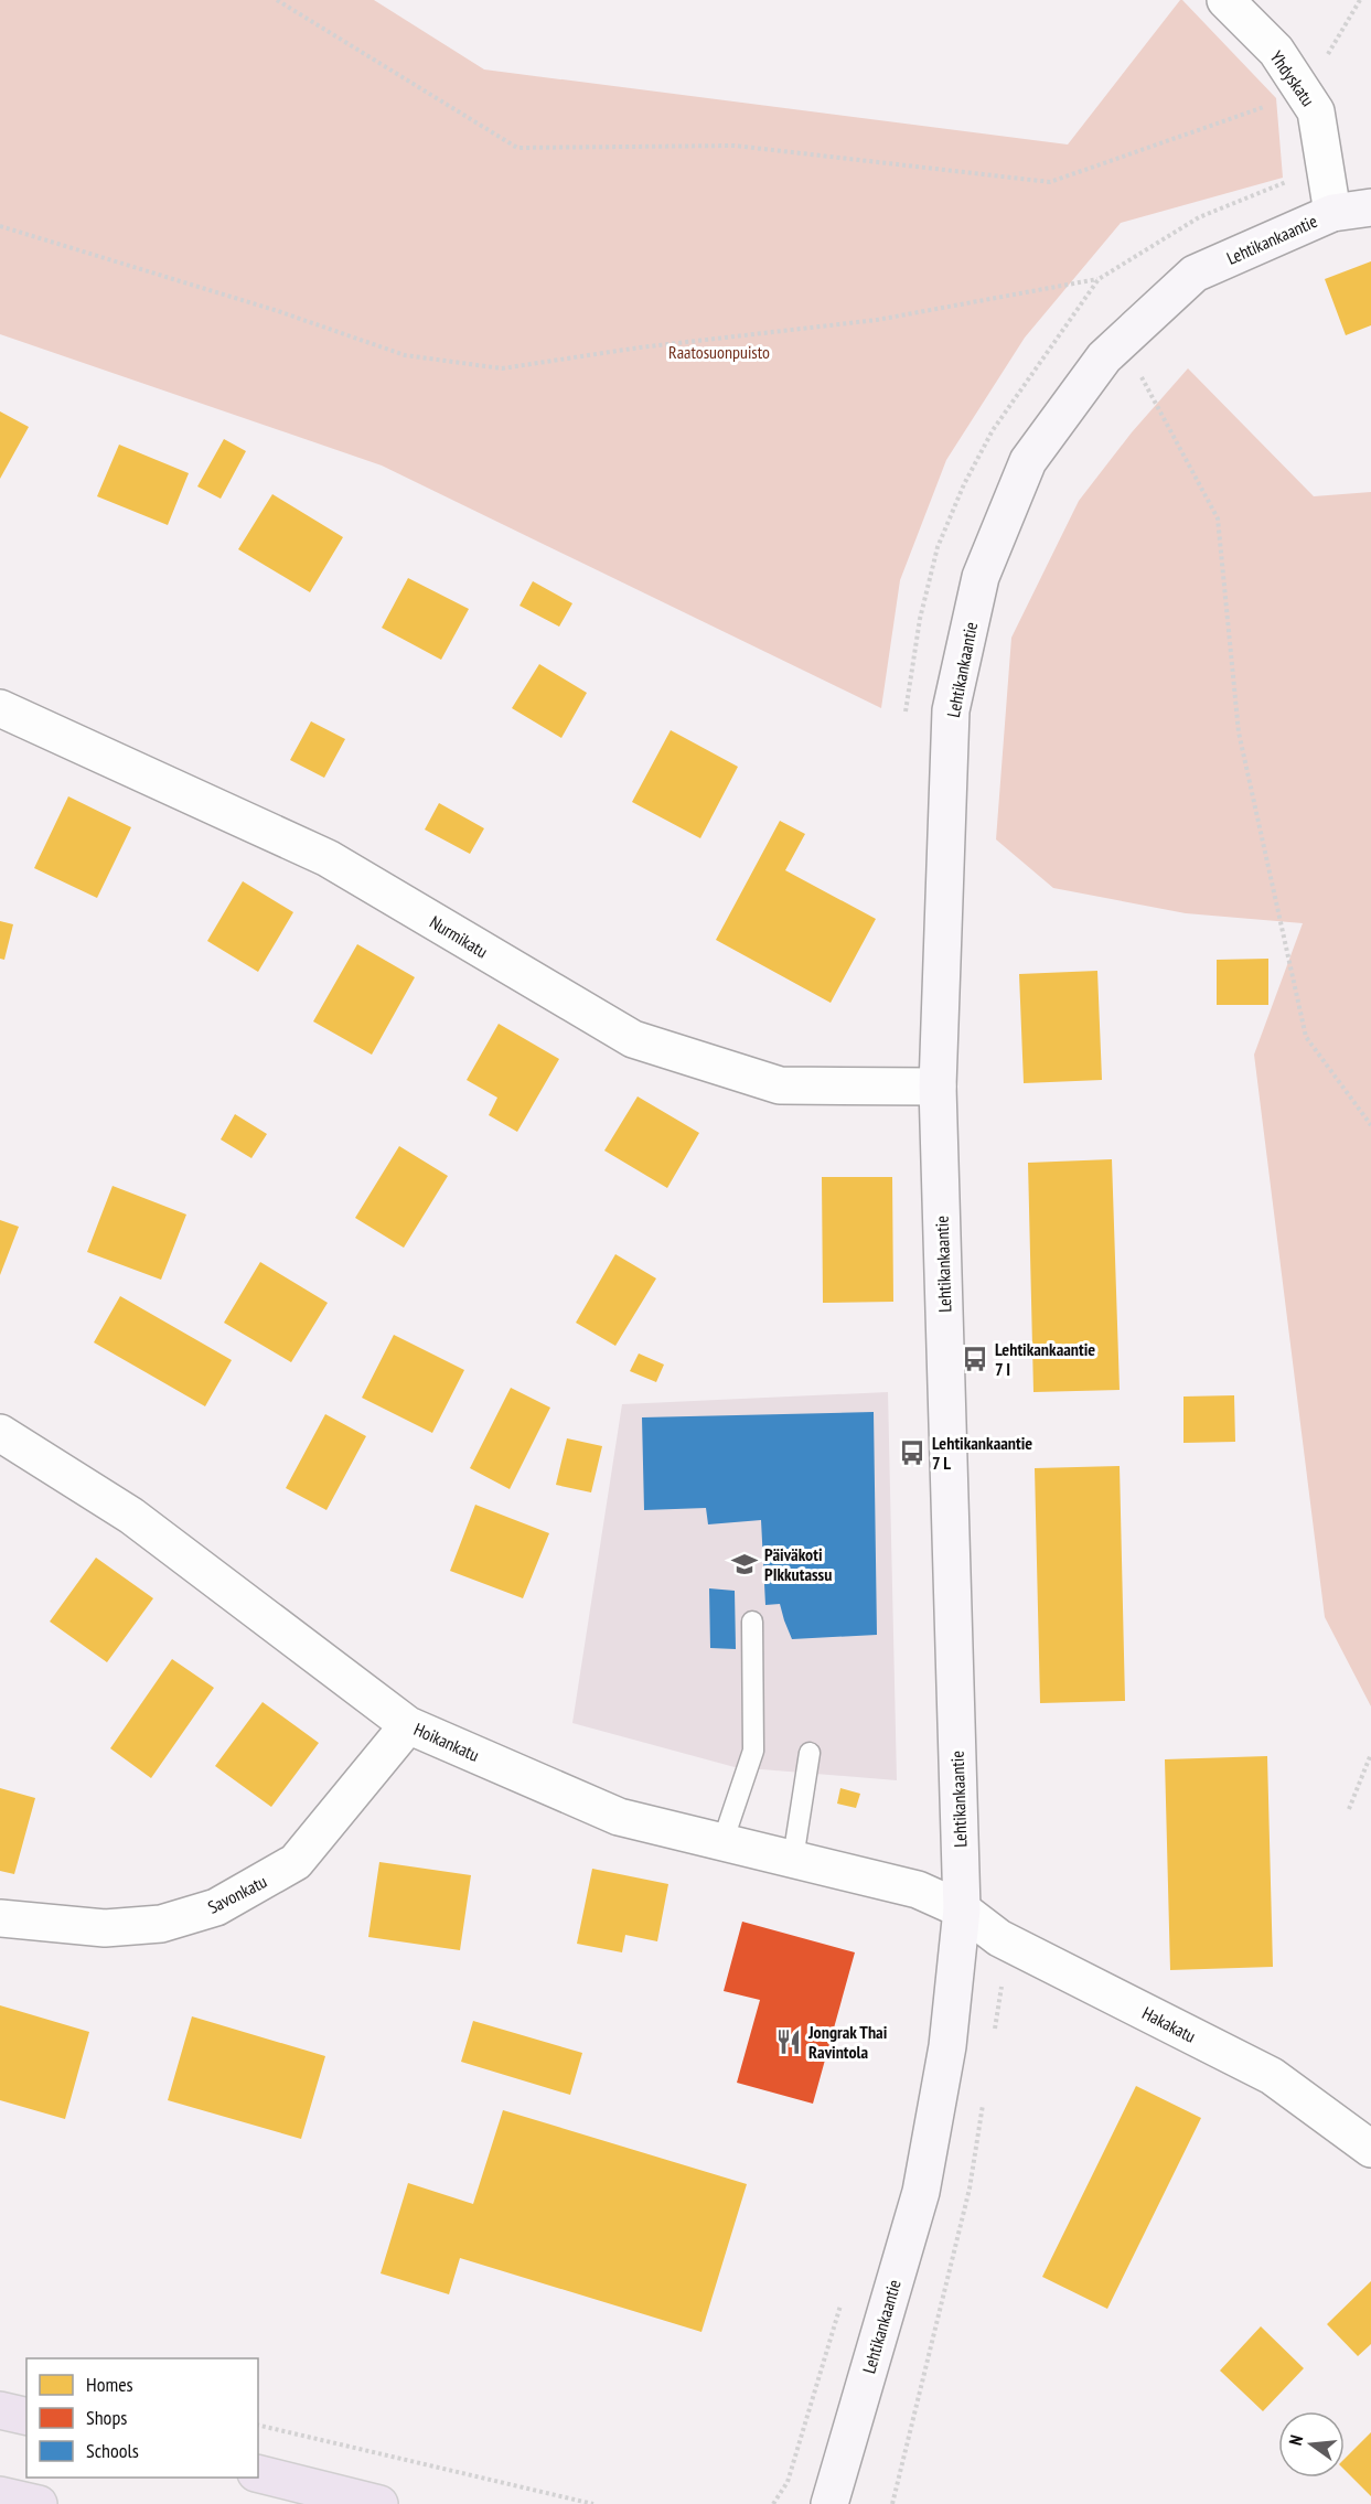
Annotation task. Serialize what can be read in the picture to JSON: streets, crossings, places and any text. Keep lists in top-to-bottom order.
{
  "streets": {
    "street": [
      "Yhdyskatu",
      "Lehtikankaantie",
      "Nurmikatu",
      "Hoikankatu",
      "Savonkatu",
      "Hakakatu"
    ]
  },
  "crossings": [
    ["Yhdyskatu", "Lehtikankaantie"],
    ["Lehtikankaantie", "Nurmikatu"],
    ["Lehtikankaantie", "Hoikankatu"],
    ["Lehtikankaantie", "Hakakatu"],
    ["Hoikankatu", "Savonkatu"],
    ["Hoikankatu", "Hakakatu"]
  ],
  "parks": ["Raatosuonpuisto"],
  "places": {
    "bus stop": ["Lehtikankaantie 7 I", "Lehtikankaantie 7 L"],
    "school or university": ["Päiväkoti PIkkutassu"],
    "restaurant": ["Jongrak Thai Ravintola"]
  },
  "legend": ["Homes", "Shops", "Schools"],
  "north": "left"
}
